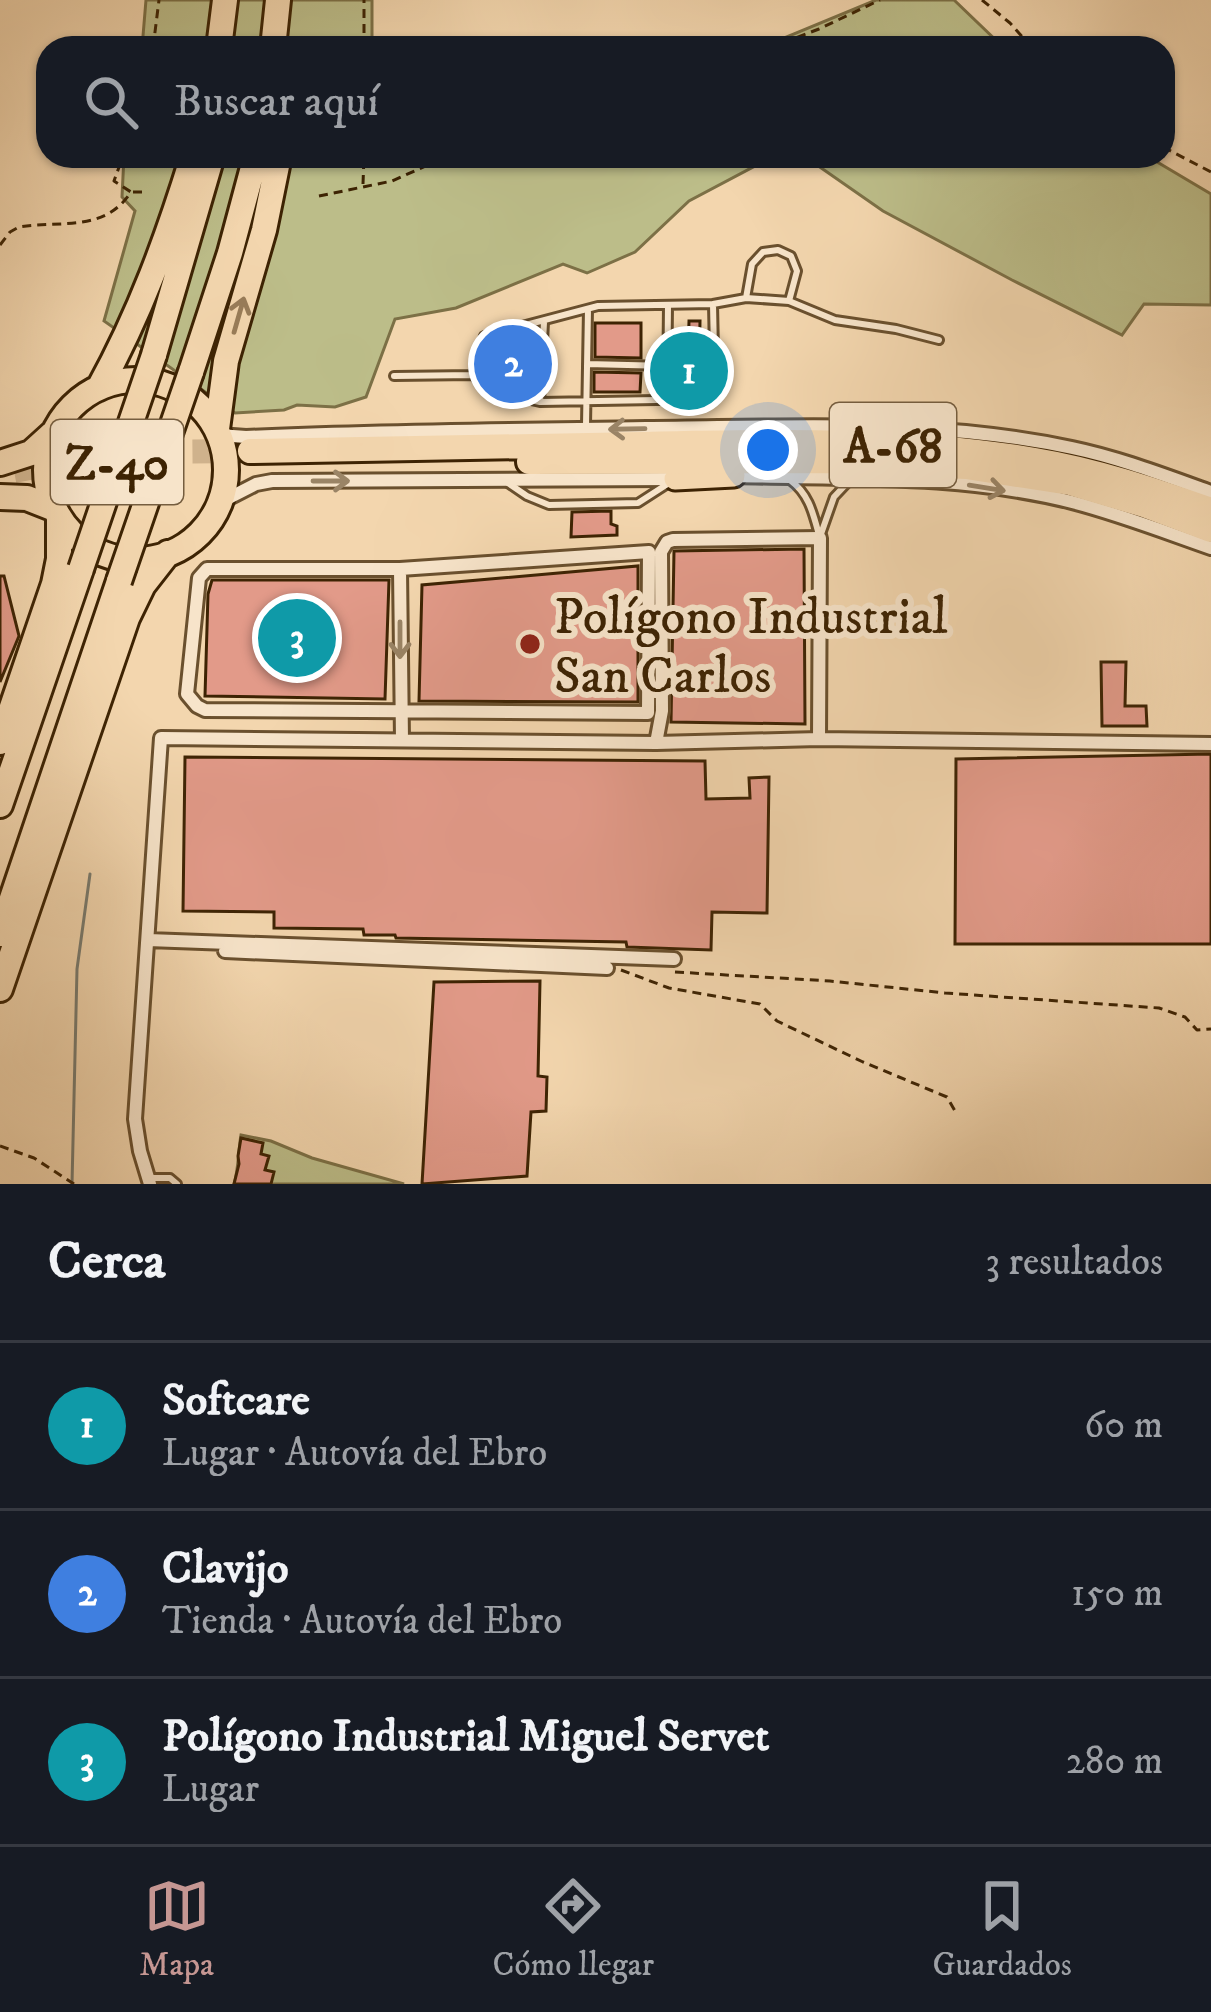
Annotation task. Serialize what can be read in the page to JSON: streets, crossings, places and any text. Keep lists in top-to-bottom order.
{
  "streets": {
    "highway": ["A-68", "Z-40"]
  },
  "places": ["Polígono Industrial San Carlos"],
  "page": {
    "search": "Buscar aquí",
    "pins": ["2", "1", "3"],
    "heading": ["Cerca", "3 resultados"],
    "list": [
      {
        "mark": "1",
        "name": "Softcare",
        "note": "Lugar · Autovía del Ebro",
        "value": "60 m"
      },
      {
        "mark": "2",
        "name": "Clavijo",
        "note": "Tienda · Autovía del Ebro",
        "value": "150 m"
      },
      {
        "mark": "3",
        "name": "Polígono Industrial Miguel Servet",
        "note": "Lugar",
        "value": "280 m"
      }
    ],
    "nav": ["Mapa", "Cómo llegar", "Guardados"]
  }
}
